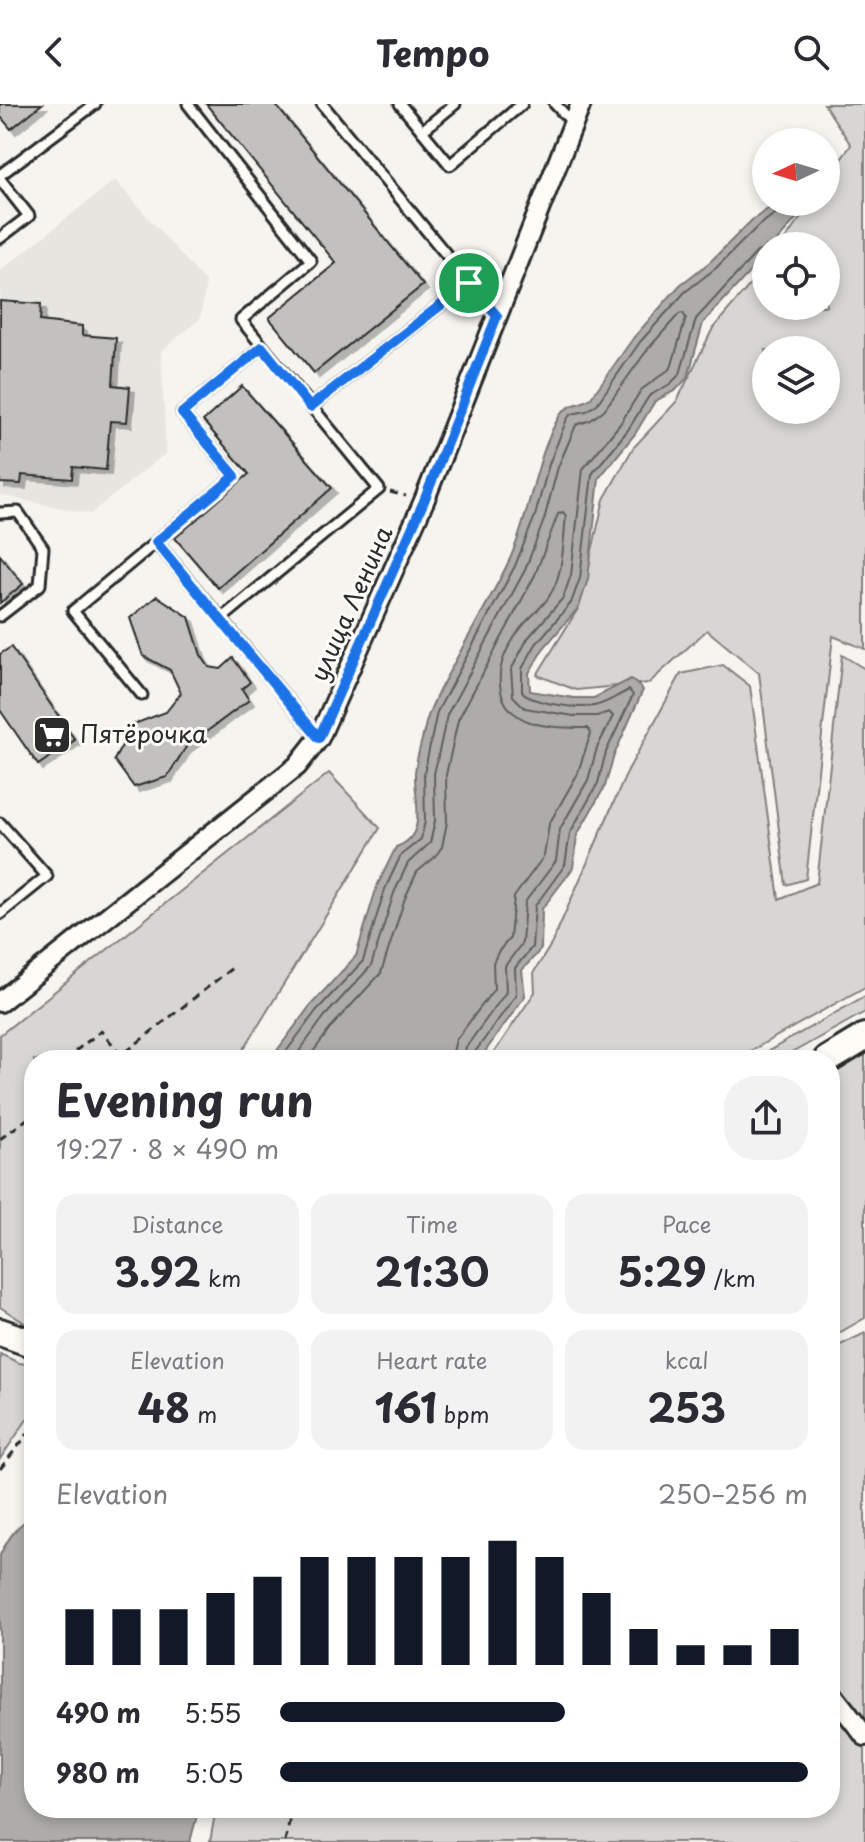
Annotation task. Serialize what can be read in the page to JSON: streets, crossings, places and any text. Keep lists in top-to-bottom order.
{
  "streets": {
    "street": ["улица Ленина"]
  },
  "places": {
    "supermarket": ["Пятёрочка"]
  },
  "north": "left",
  "page": {
    "header": "Tempo",
    "heading": ["Evening run", "19:27 · 8 × 490 m"],
    "stats": [
      ["Distance", "3.92 km"],
      ["Time", "21:30"],
      ["Pace", "5:29 /km"],
      ["Elevation", "48 m"],
      ["Heart rate", "161 bpm"],
      ["kcal", "253"]
    ],
    "chart": ["Elevation", "250–256 m"],
    "list": [
      {
        "name": "490 m",
        "note": "5:55"
      },
      {
        "name": "980 m",
        "note": "5:05"
      }
    ]
  }
}
